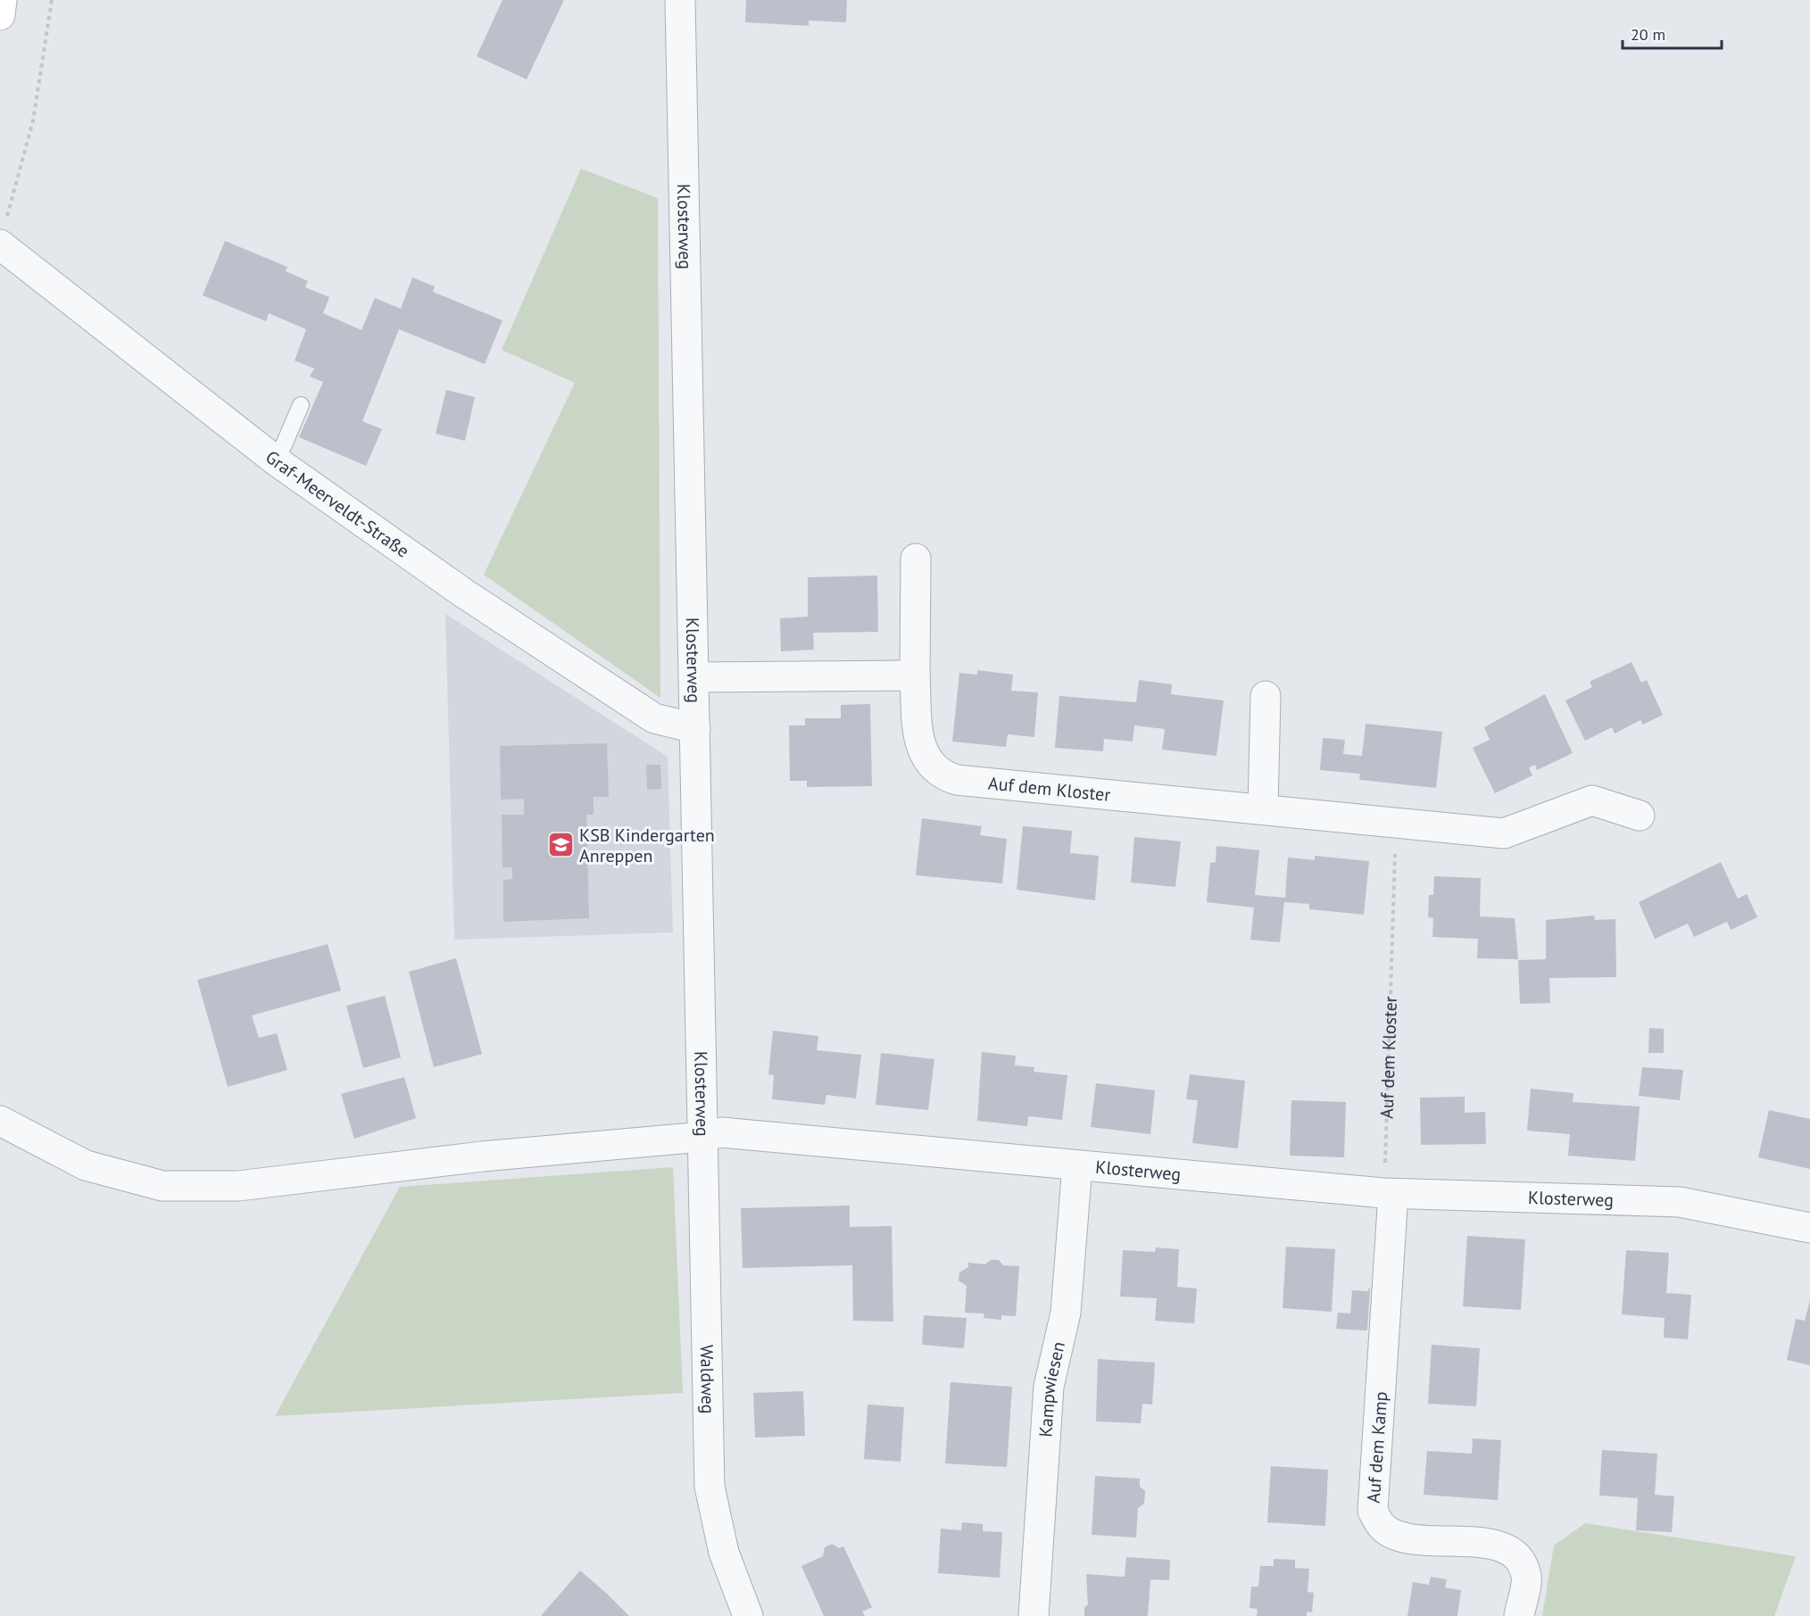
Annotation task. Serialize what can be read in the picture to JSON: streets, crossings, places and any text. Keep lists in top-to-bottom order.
{
  "streets": {
    "street": [
      "Klosterweg",
      "Graf-Meerveldt-Straße",
      "Auf dem Kloster",
      "Waldweg",
      "Kampwiesen",
      "Auf dem Kamp"
    ]
  },
  "crossings": [
    ["Klosterweg", "Graf-Meerveldt-Straße"],
    ["Klosterweg", "Auf dem Kloster"],
    ["Klosterweg", "Waldweg"],
    ["Klosterweg", "Kampwiesen"],
    ["Klosterweg", "Auf dem Kamp"],
    ["Auf dem Kloster", "Auf dem Kamp"]
  ],
  "places": {
    "school or university": ["KSB Kindergarten Anreppen"]
  },
  "scale_bar": "20 m"
}
